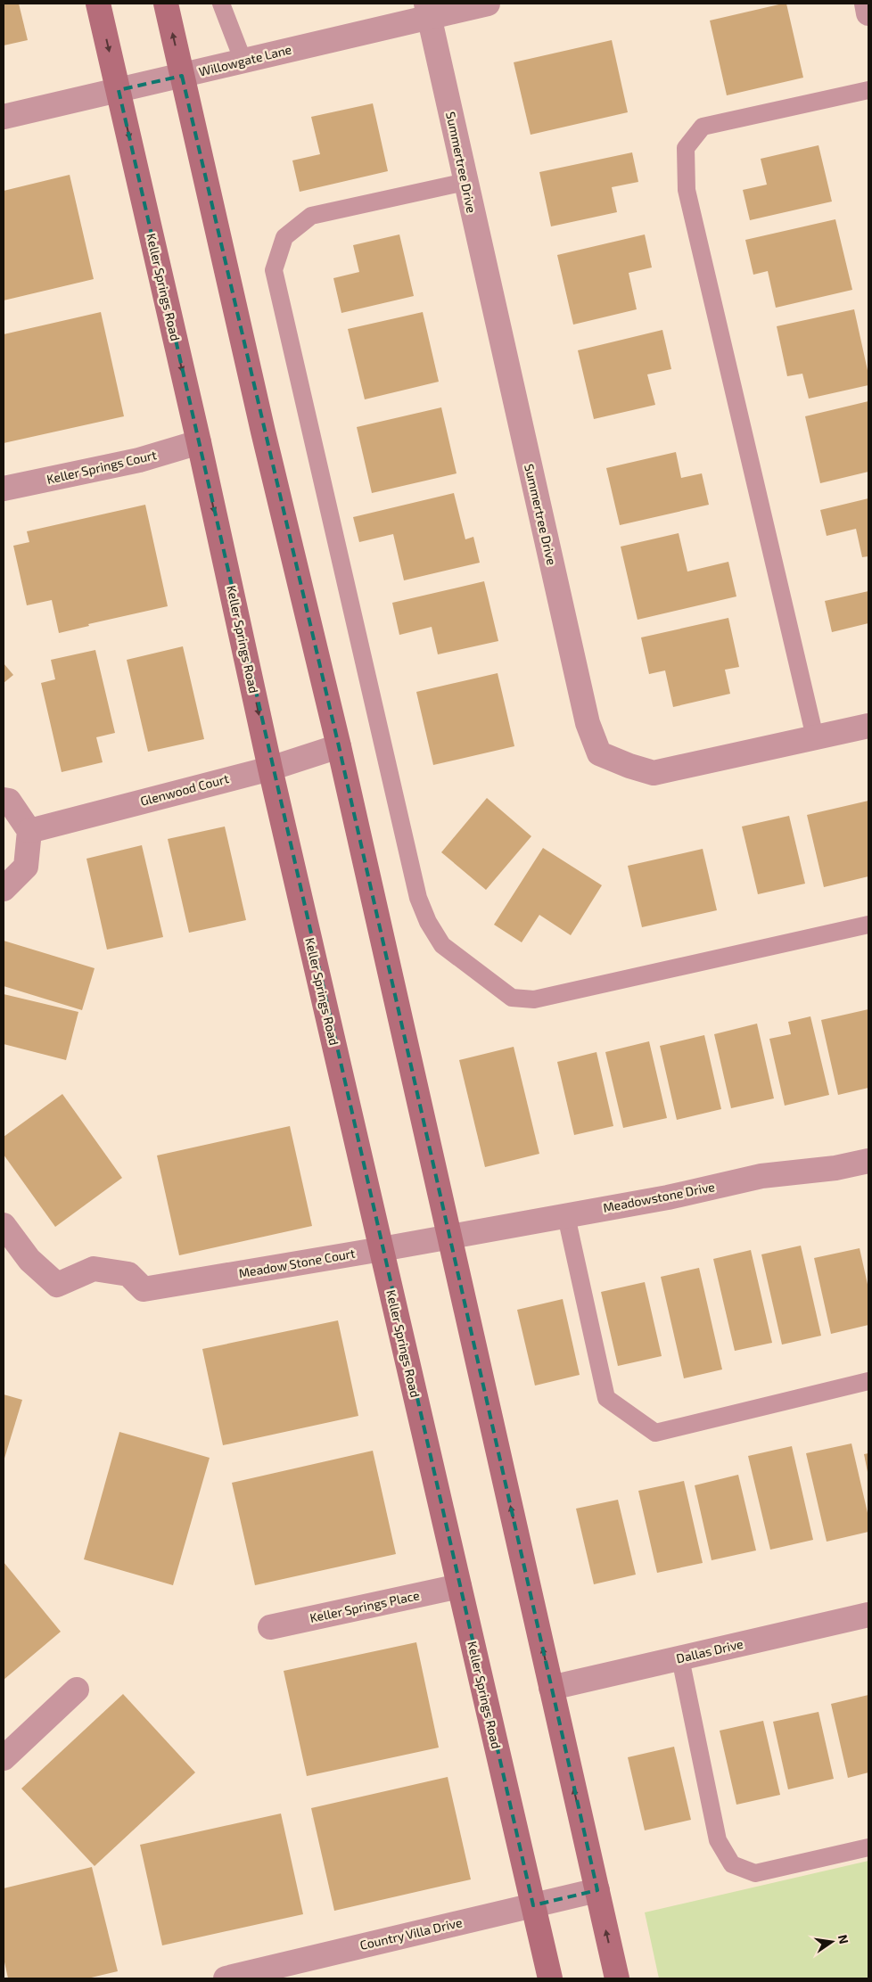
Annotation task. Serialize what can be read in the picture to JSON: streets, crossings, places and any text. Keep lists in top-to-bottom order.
{
  "streets": {
    "main road": ["Keller Springs Road"],
    "street": [
      "Willowgate Lane",
      "Summertree Drive",
      "Keller Springs Court",
      "Glenwood Court",
      "Meadowstone Drive",
      "Meadow Stone Court",
      "Keller Springs Place",
      "Dallas Drive",
      "Country Villa Drive"
    ]
  },
  "crossings": [
    ["Willowgate Lane", "Summertree Drive"],
    ["Willowgate Lane", "Keller Springs Road"],
    ["Keller Springs Road", "Keller Springs Court"],
    ["Keller Springs Road", "Glenwood Court"],
    ["Keller Springs Road", "Meadow Stone Court"],
    ["Keller Springs Road", "Keller Springs Place"],
    ["Keller Springs Road", "Country Villa Drive"],
    ["Meadowstone Drive", "Meadow Stone Court"]
  ],
  "north": "right"
}
